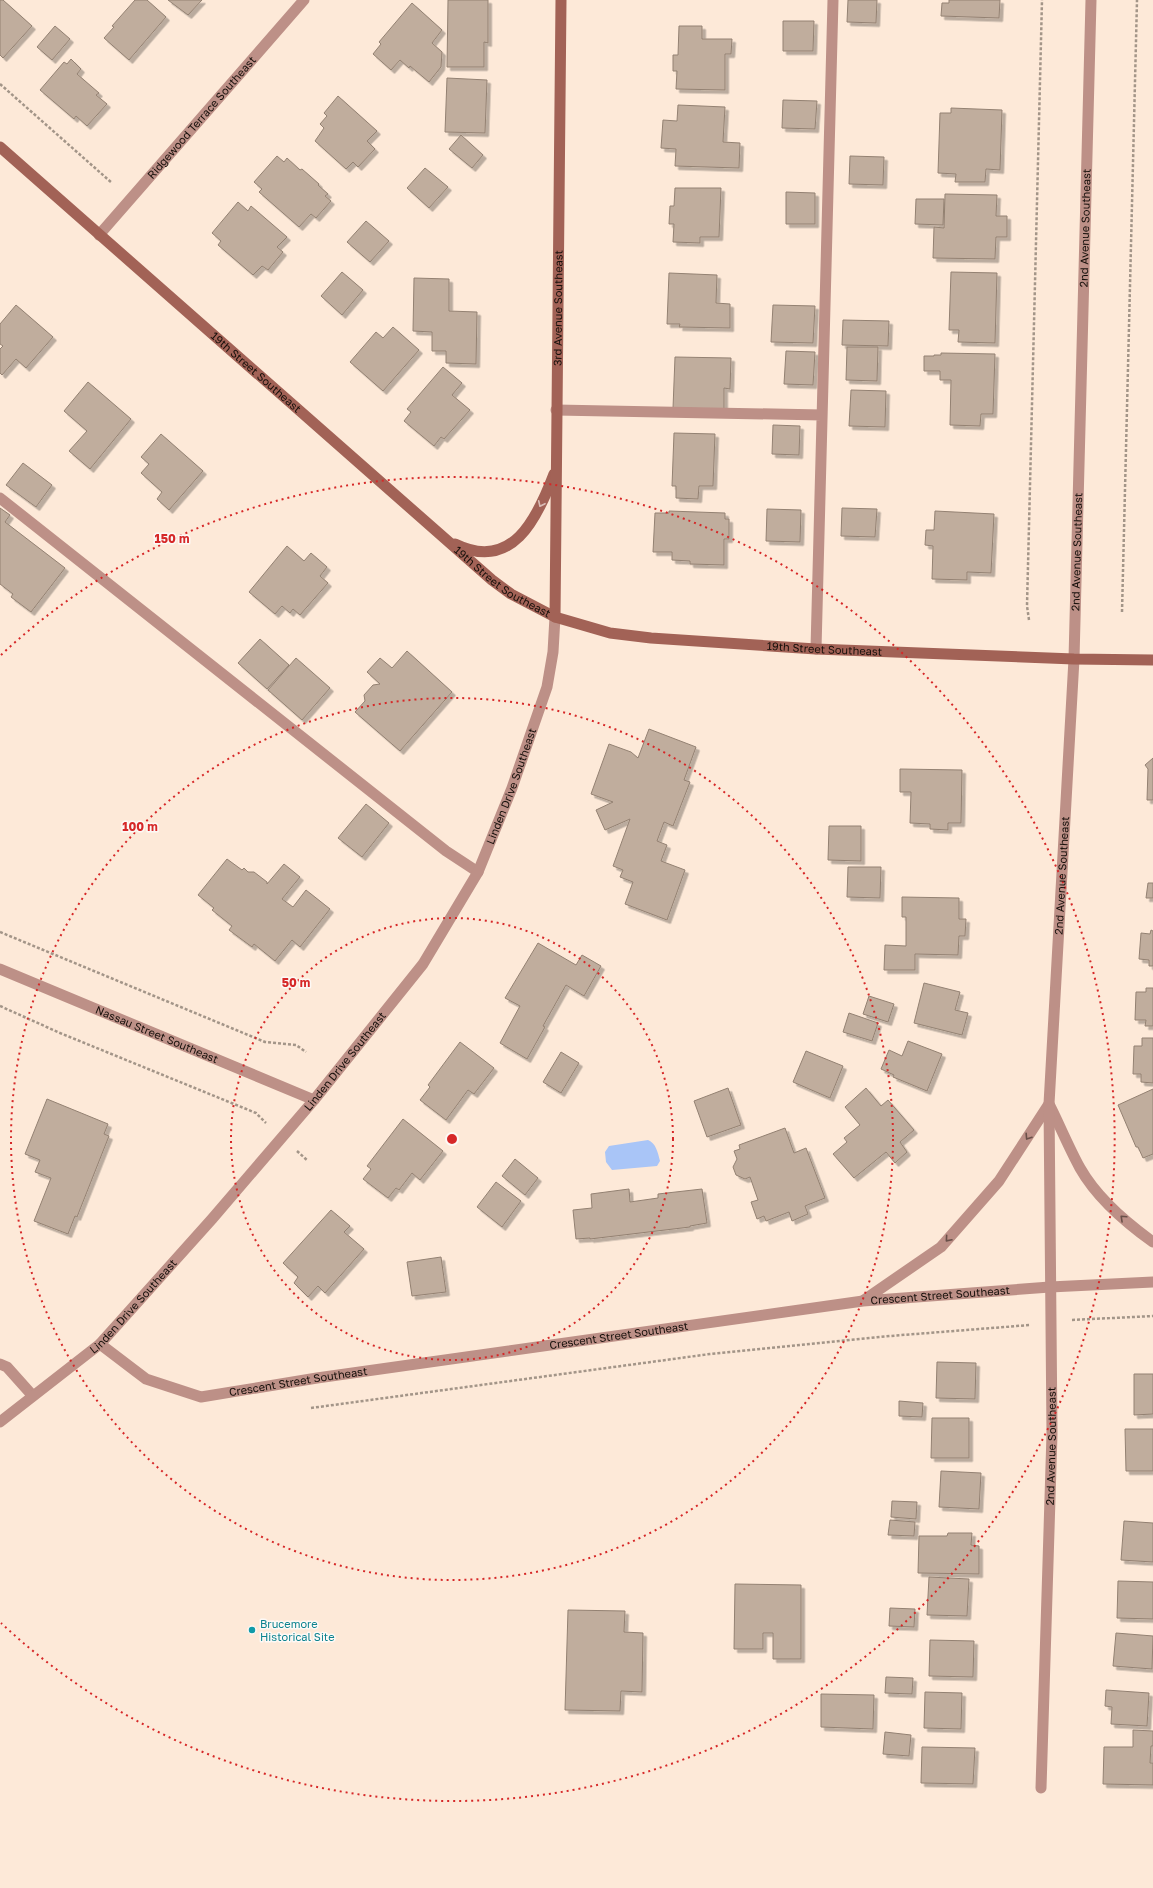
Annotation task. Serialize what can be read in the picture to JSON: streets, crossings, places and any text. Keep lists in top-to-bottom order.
{
  "streets": {
    "main road": ["3rd Avenue Southeast", "19th Street Southeast"],
    "street": [
      "Ridgewood Terrace Southeast",
      "2nd Avenue Southeast",
      "Linden Drive Southeast",
      "Nassau Street Southeast",
      "Crescent Street Southeast"
    ]
  },
  "crossings": [
    ["Ridgewood Terrace Southeast", "19th Street Southeast"],
    ["2nd Avenue Southeast", "19th Street Southeast"],
    ["2nd Avenue Southeast", "Crescent Street Southeast"],
    ["3rd Avenue Southeast", "19th Street Southeast"],
    ["3rd Avenue Southeast", "Linden Drive Southeast"],
    ["19th Street Southeast", "Linden Drive Southeast"],
    ["Linden Drive Southeast", "Nassau Street Southeast"],
    ["Linden Drive Southeast", "Crescent Street Southeast"]
  ],
  "places": ["Brucemore Historical Site"],
  "rings": ["150 m", "100 m", "50 m"]
}
